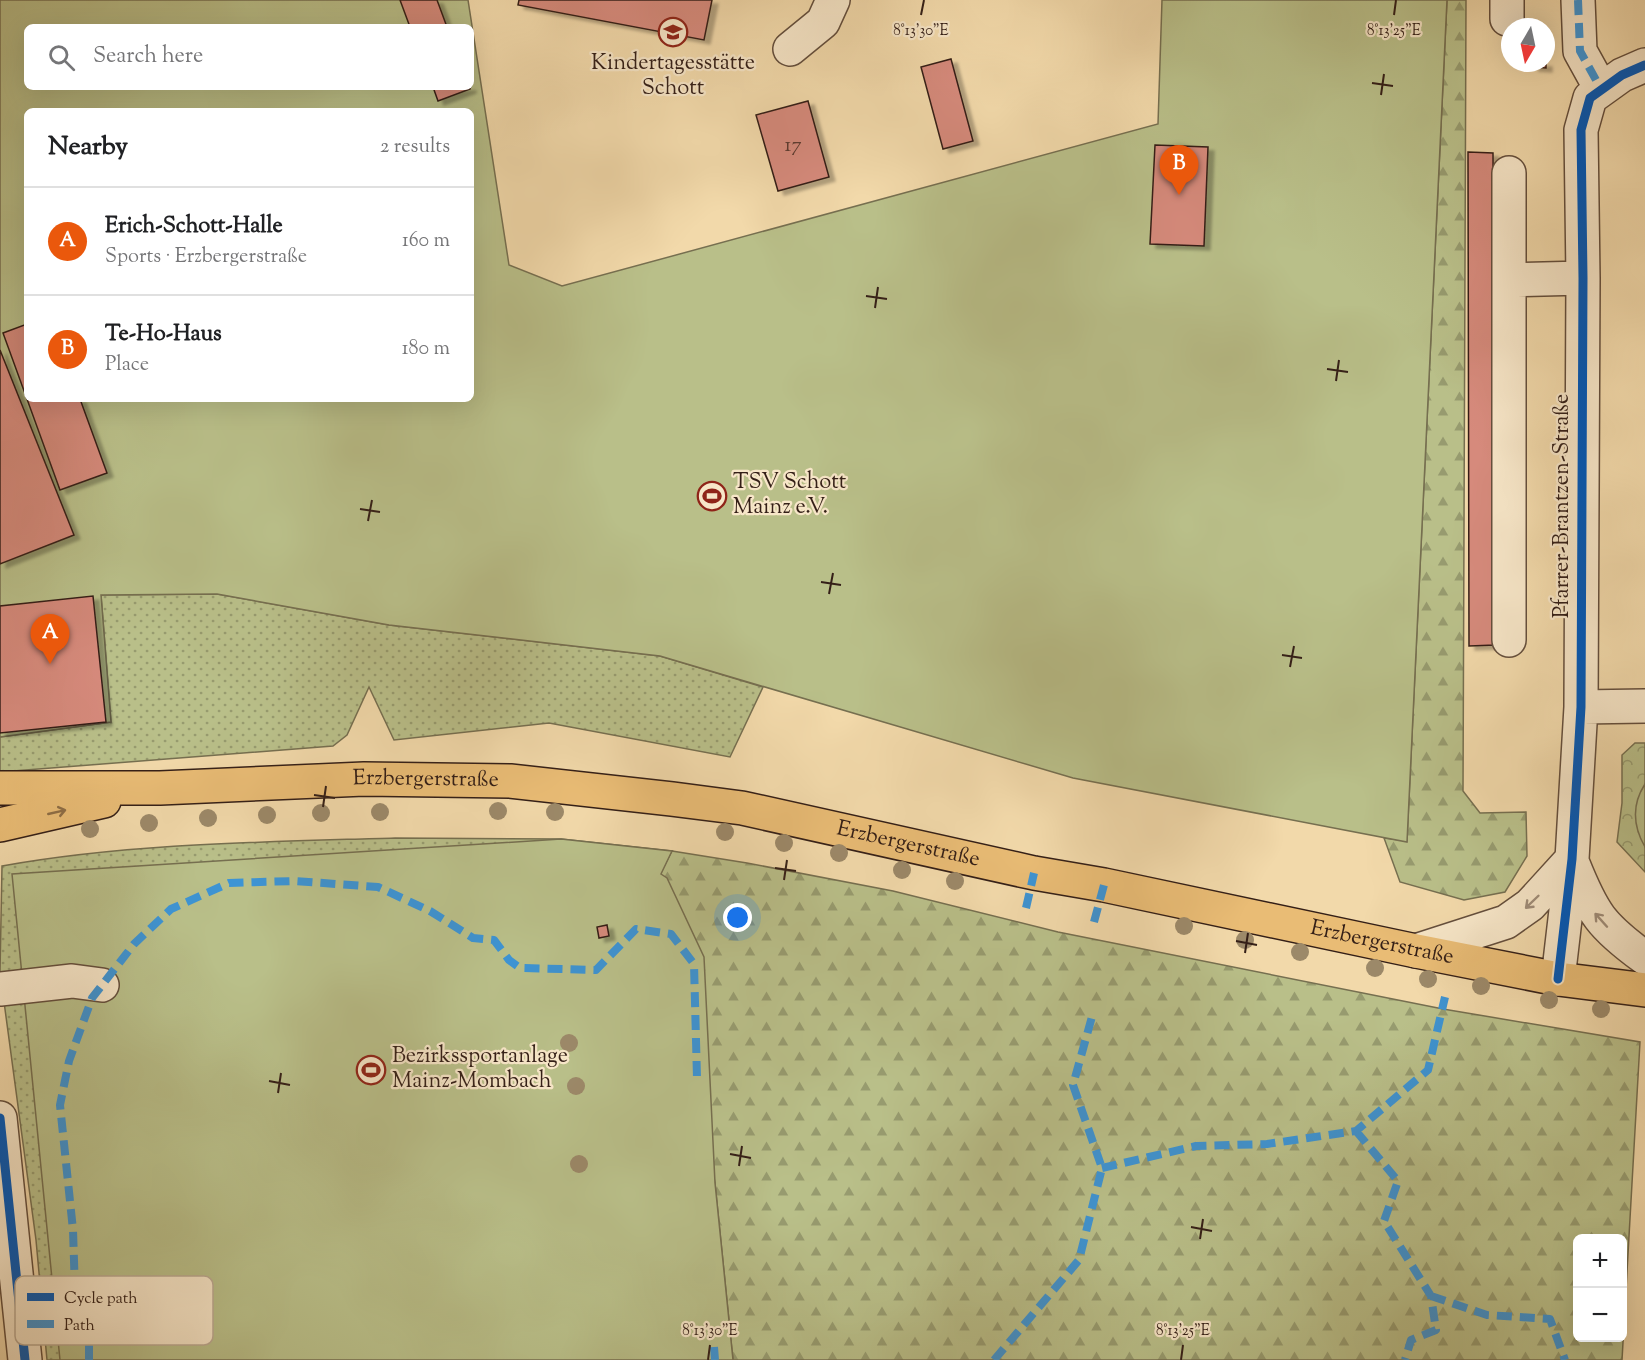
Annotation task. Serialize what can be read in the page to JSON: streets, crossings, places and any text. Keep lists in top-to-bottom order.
{
  "streets": {
    "main road": ["Erzbergerstraße"],
    "street": ["Pfarrer-Brantzen-Straße"]
  },
  "crossings": [
    ["Pfarrer-Brantzen-Straße", "Erzbergerstraße"]
  ],
  "places": {
    "school or university": ["Kindertagesstätte Schott"],
    "sports": ["TSV Schott Mainz e.V.", "Bezirkssportanlage Mainz-Mombach"]
  },
  "house_numbers": ["17"],
  "legend": ["Cycle path", "Path"],
  "north": "bottom",
  "page": {
    "search": "Search here",
    "heading": ["Nearby", "2 results"],
    "pins": ["B", "A"],
    "list": [
      {
        "mark": "A",
        "name": "Erich-Schott-Halle",
        "note": "Sports · Erzbergerstraße",
        "value": "160 m"
      },
      {
        "mark": "B",
        "name": "Te-Ho-Haus",
        "note": "Place",
        "value": "180 m"
      }
    ],
    "map_buttons": ["+", "−"]
  },
  "coordinates": ["8°13'30\"E", "8°13'25\"E"]
}
